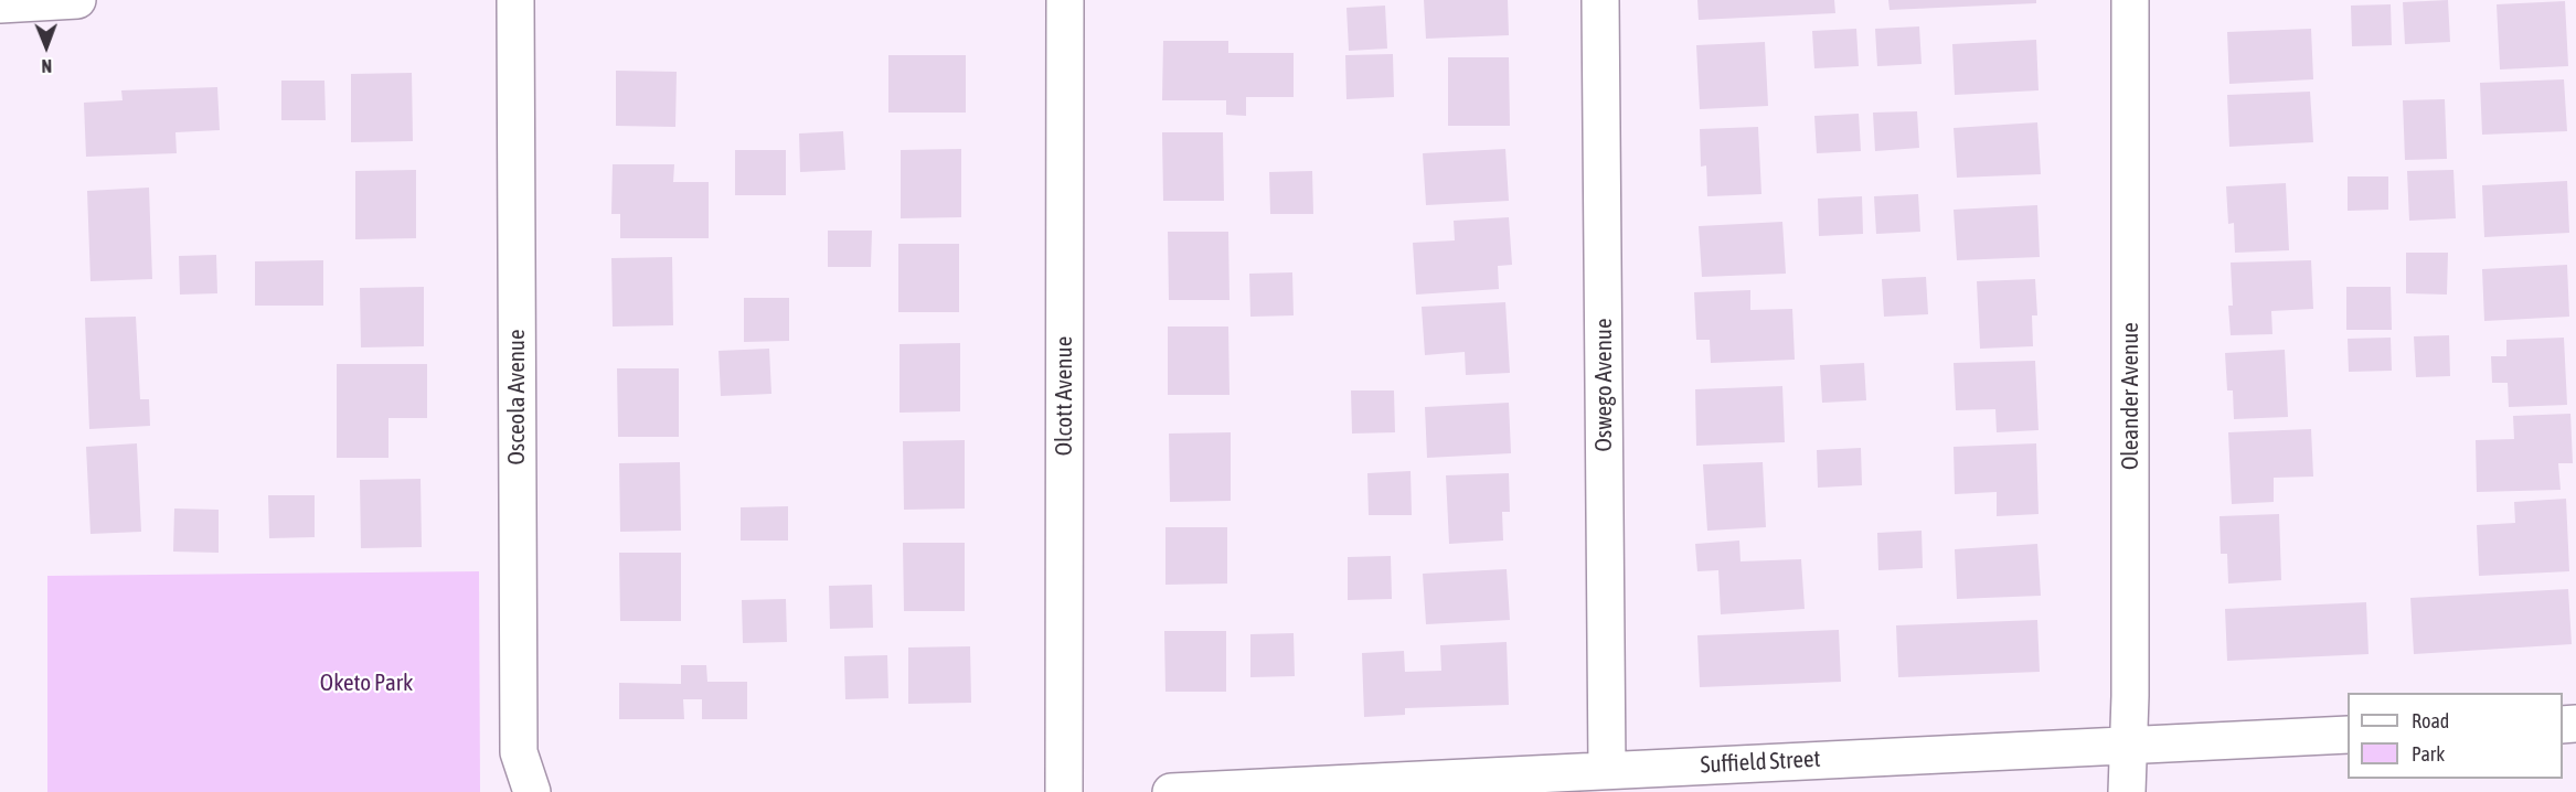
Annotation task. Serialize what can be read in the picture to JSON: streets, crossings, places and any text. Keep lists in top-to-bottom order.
{
  "streets": {
    "street": [
      "Oswego Avenue",
      "Olcott Avenue",
      "Oleander Avenue",
      "Osceola Avenue",
      "Suffield Street"
    ]
  },
  "crossings": [
    ["Oswego Avenue", "Suffield Street"],
    ["Oleander Avenue", "Suffield Street"]
  ],
  "parks": ["Oketo Park"],
  "legend": ["Road", "Park"],
  "north": "bottom"
}
